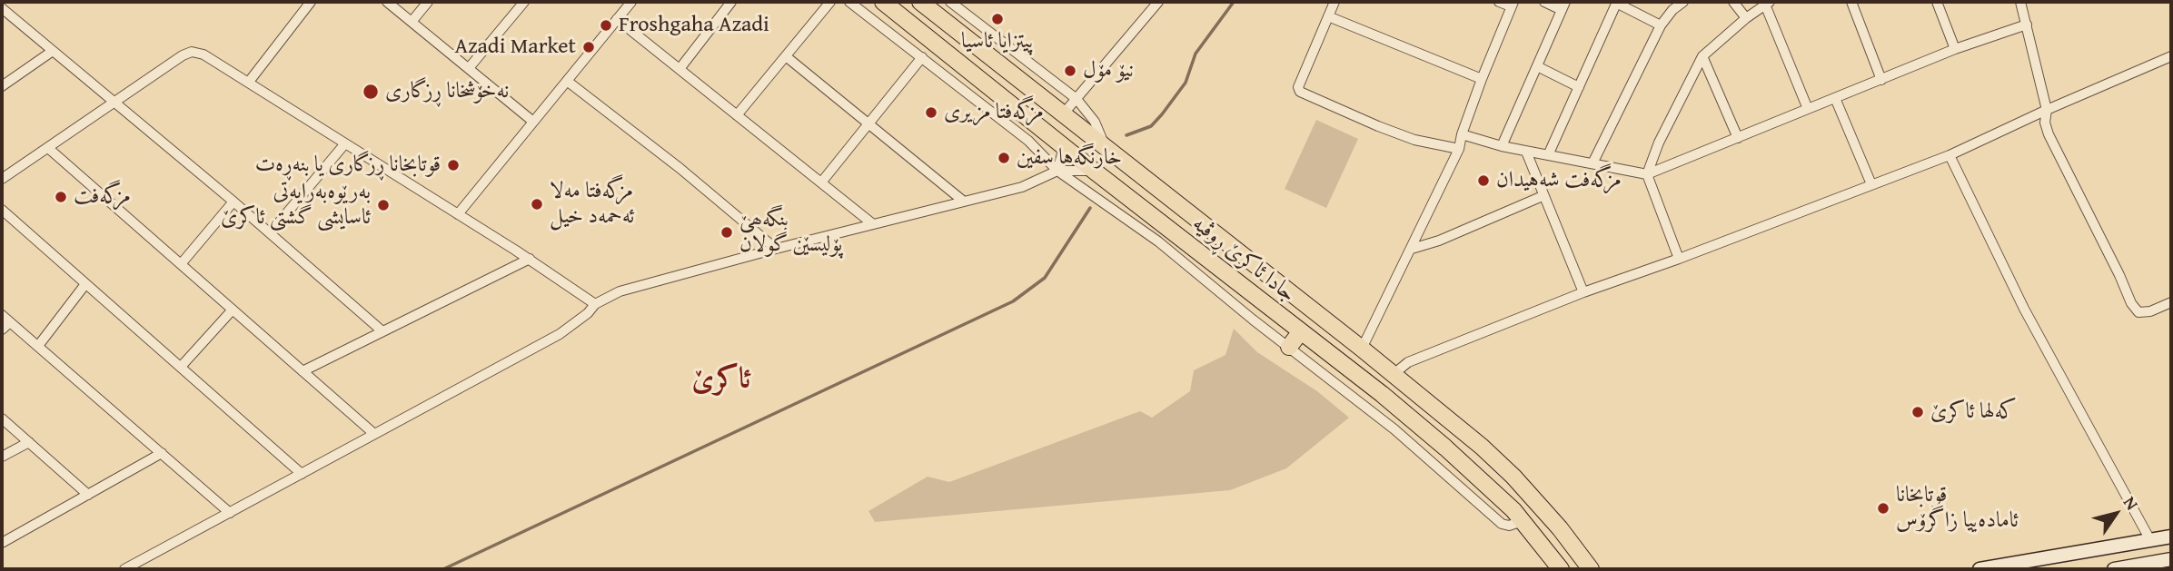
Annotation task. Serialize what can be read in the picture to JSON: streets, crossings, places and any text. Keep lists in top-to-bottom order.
{
  "streets": {
    "highway": ["جادا ئاکرێ ڕوڤیە"]
  },
  "districts": ["ئاکرێ"],
  "places": [
    "پیتزایا ئاسیا",
    "Froshgaha Azadi",
    "Azadi Market",
    "نیۆ مۆل",
    "نەخۆشخانا ڕزگاری",
    "مزگەفتا مزیری",
    "خارنگەها سفين",
    "قوتابخانا ڕزگاری یا بنەڕەت",
    "مزگەفت شه‌هيدان",
    "مزگەفت",
    "مزگەفتا مەلا ئەحمەد خیل",
    "بەرێوەبەرایەتی ئاسایشی گشتی ئاکرێ",
    "بنگە‌ھێ پۆلیسێن گولان",
    "کەلها ئاکرێ",
    "قوتابخانا ئامادەییا زاگرۆس"
  ],
  "north": "top right"
}
